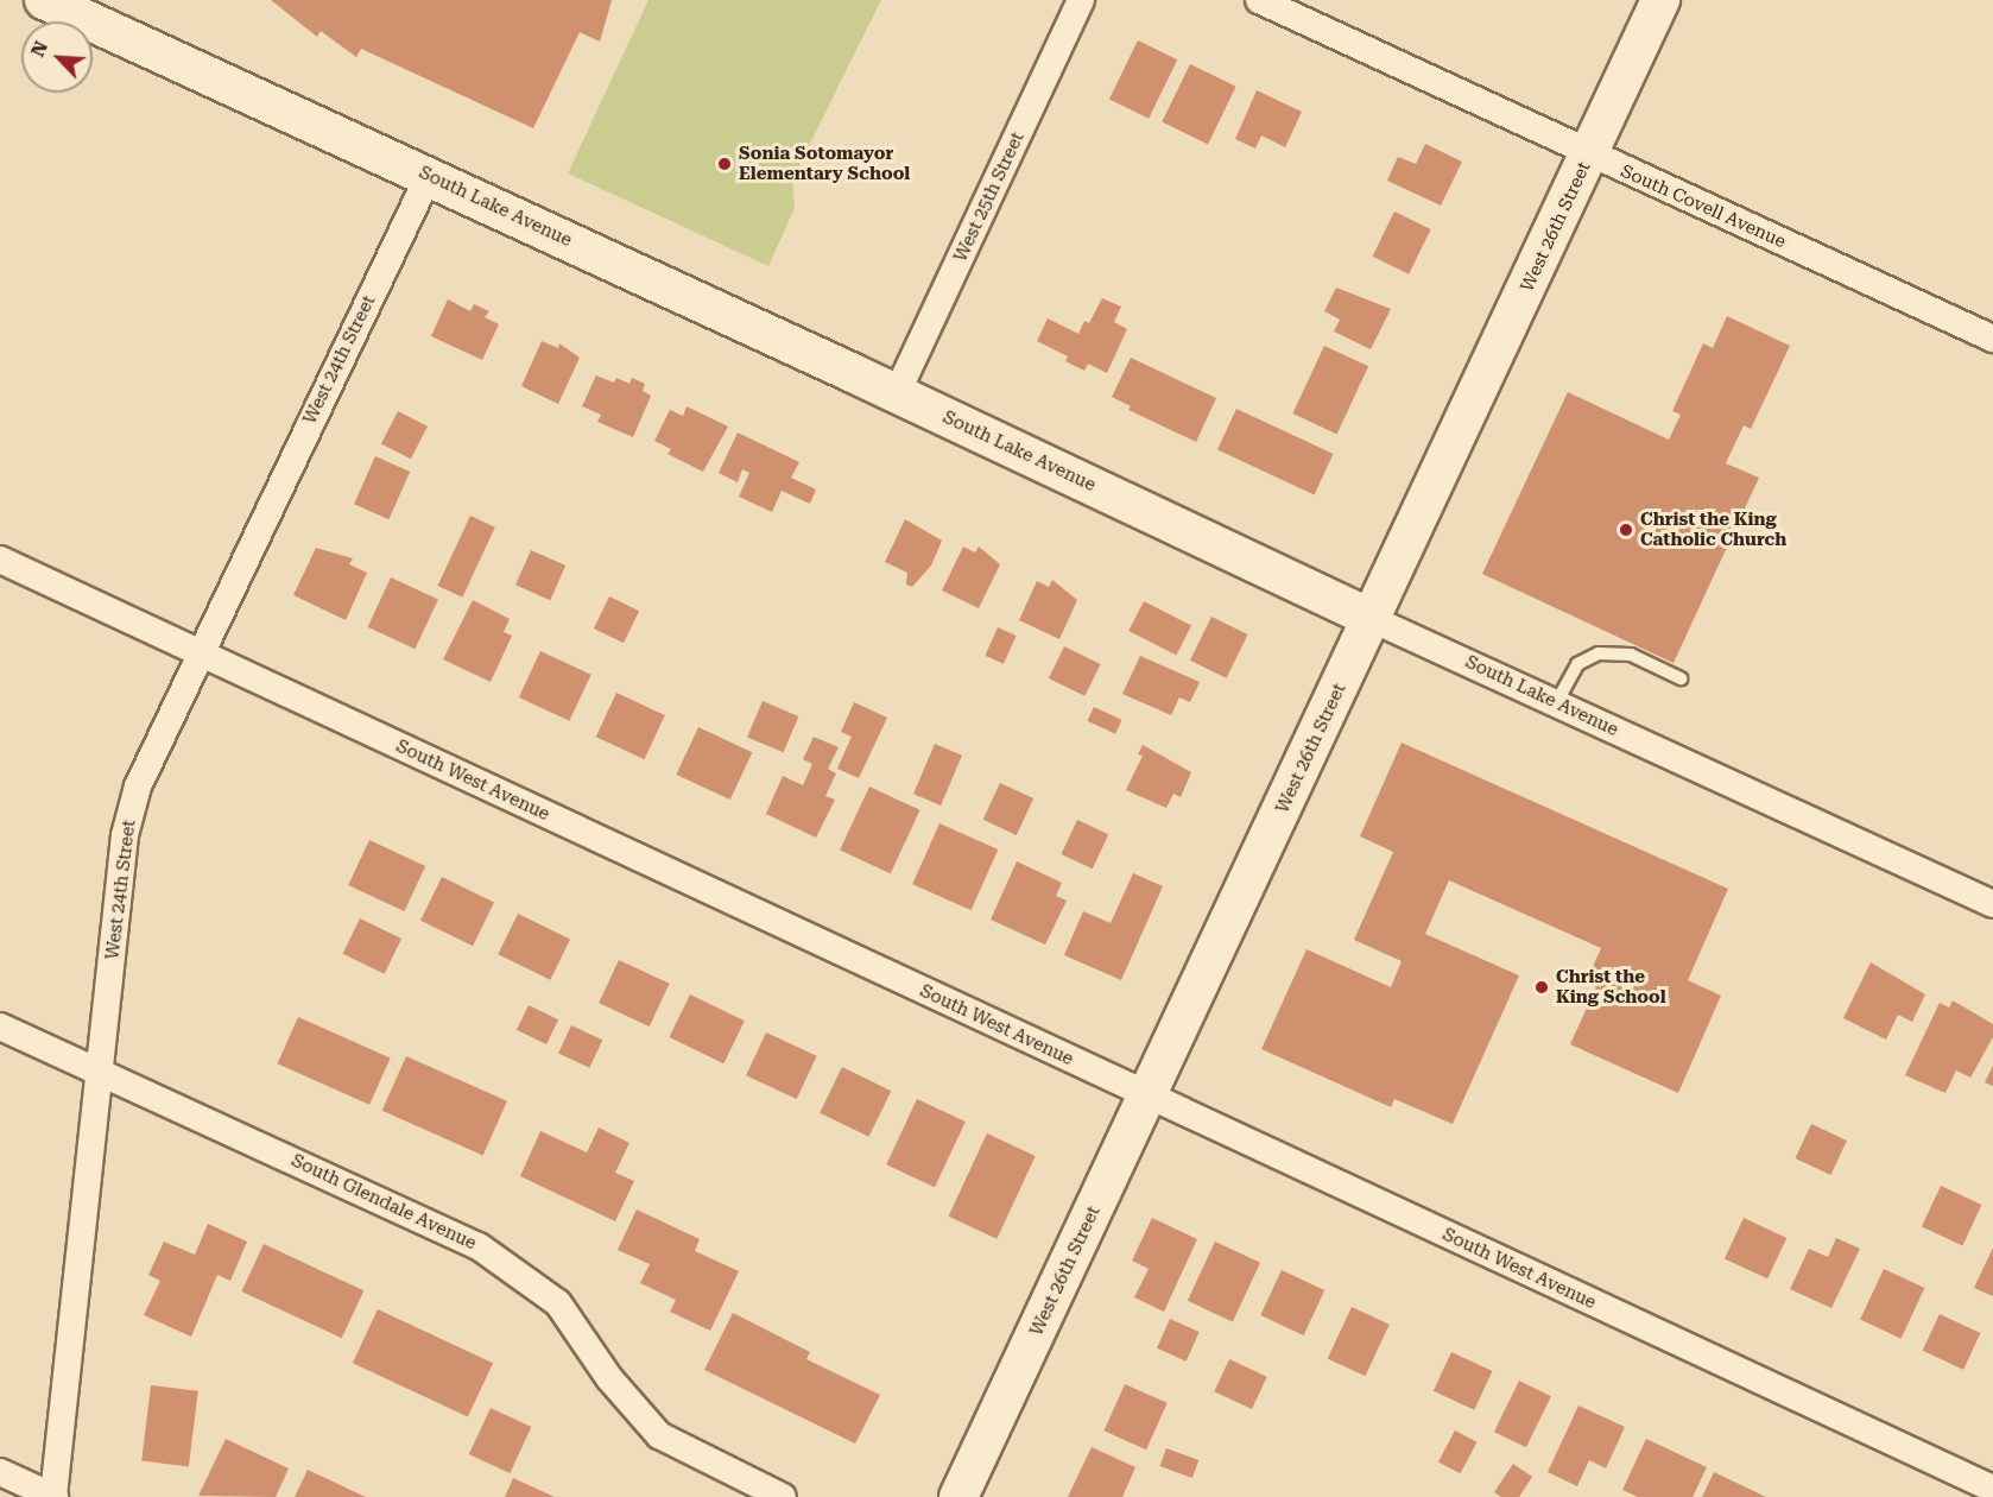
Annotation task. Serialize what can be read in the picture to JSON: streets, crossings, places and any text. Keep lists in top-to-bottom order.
{
  "streets": {
    "main road": ["South Lake Avenue", "West 26th Street"],
    "street": [
      "West 25th Street",
      "South Covell Avenue",
      "West 24th Street",
      "South West Avenue",
      "South Glendale Avenue"
    ]
  },
  "crossings": [
    ["West 25th Street", "South Lake Avenue"],
    ["South Lake Avenue", "West 26th Street"],
    ["South Lake Avenue", "West 24th Street"],
    ["South Covell Avenue", "West 26th Street"],
    ["West 26th Street", "South West Avenue"],
    ["West 24th Street", "South West Avenue"],
    ["West 24th Street", "South Glendale Avenue"]
  ],
  "places": ["Sonia Sotomayor Elementary School", "Christ the King Catholic Church", "Christ the King School"],
  "north": "top left"
}
